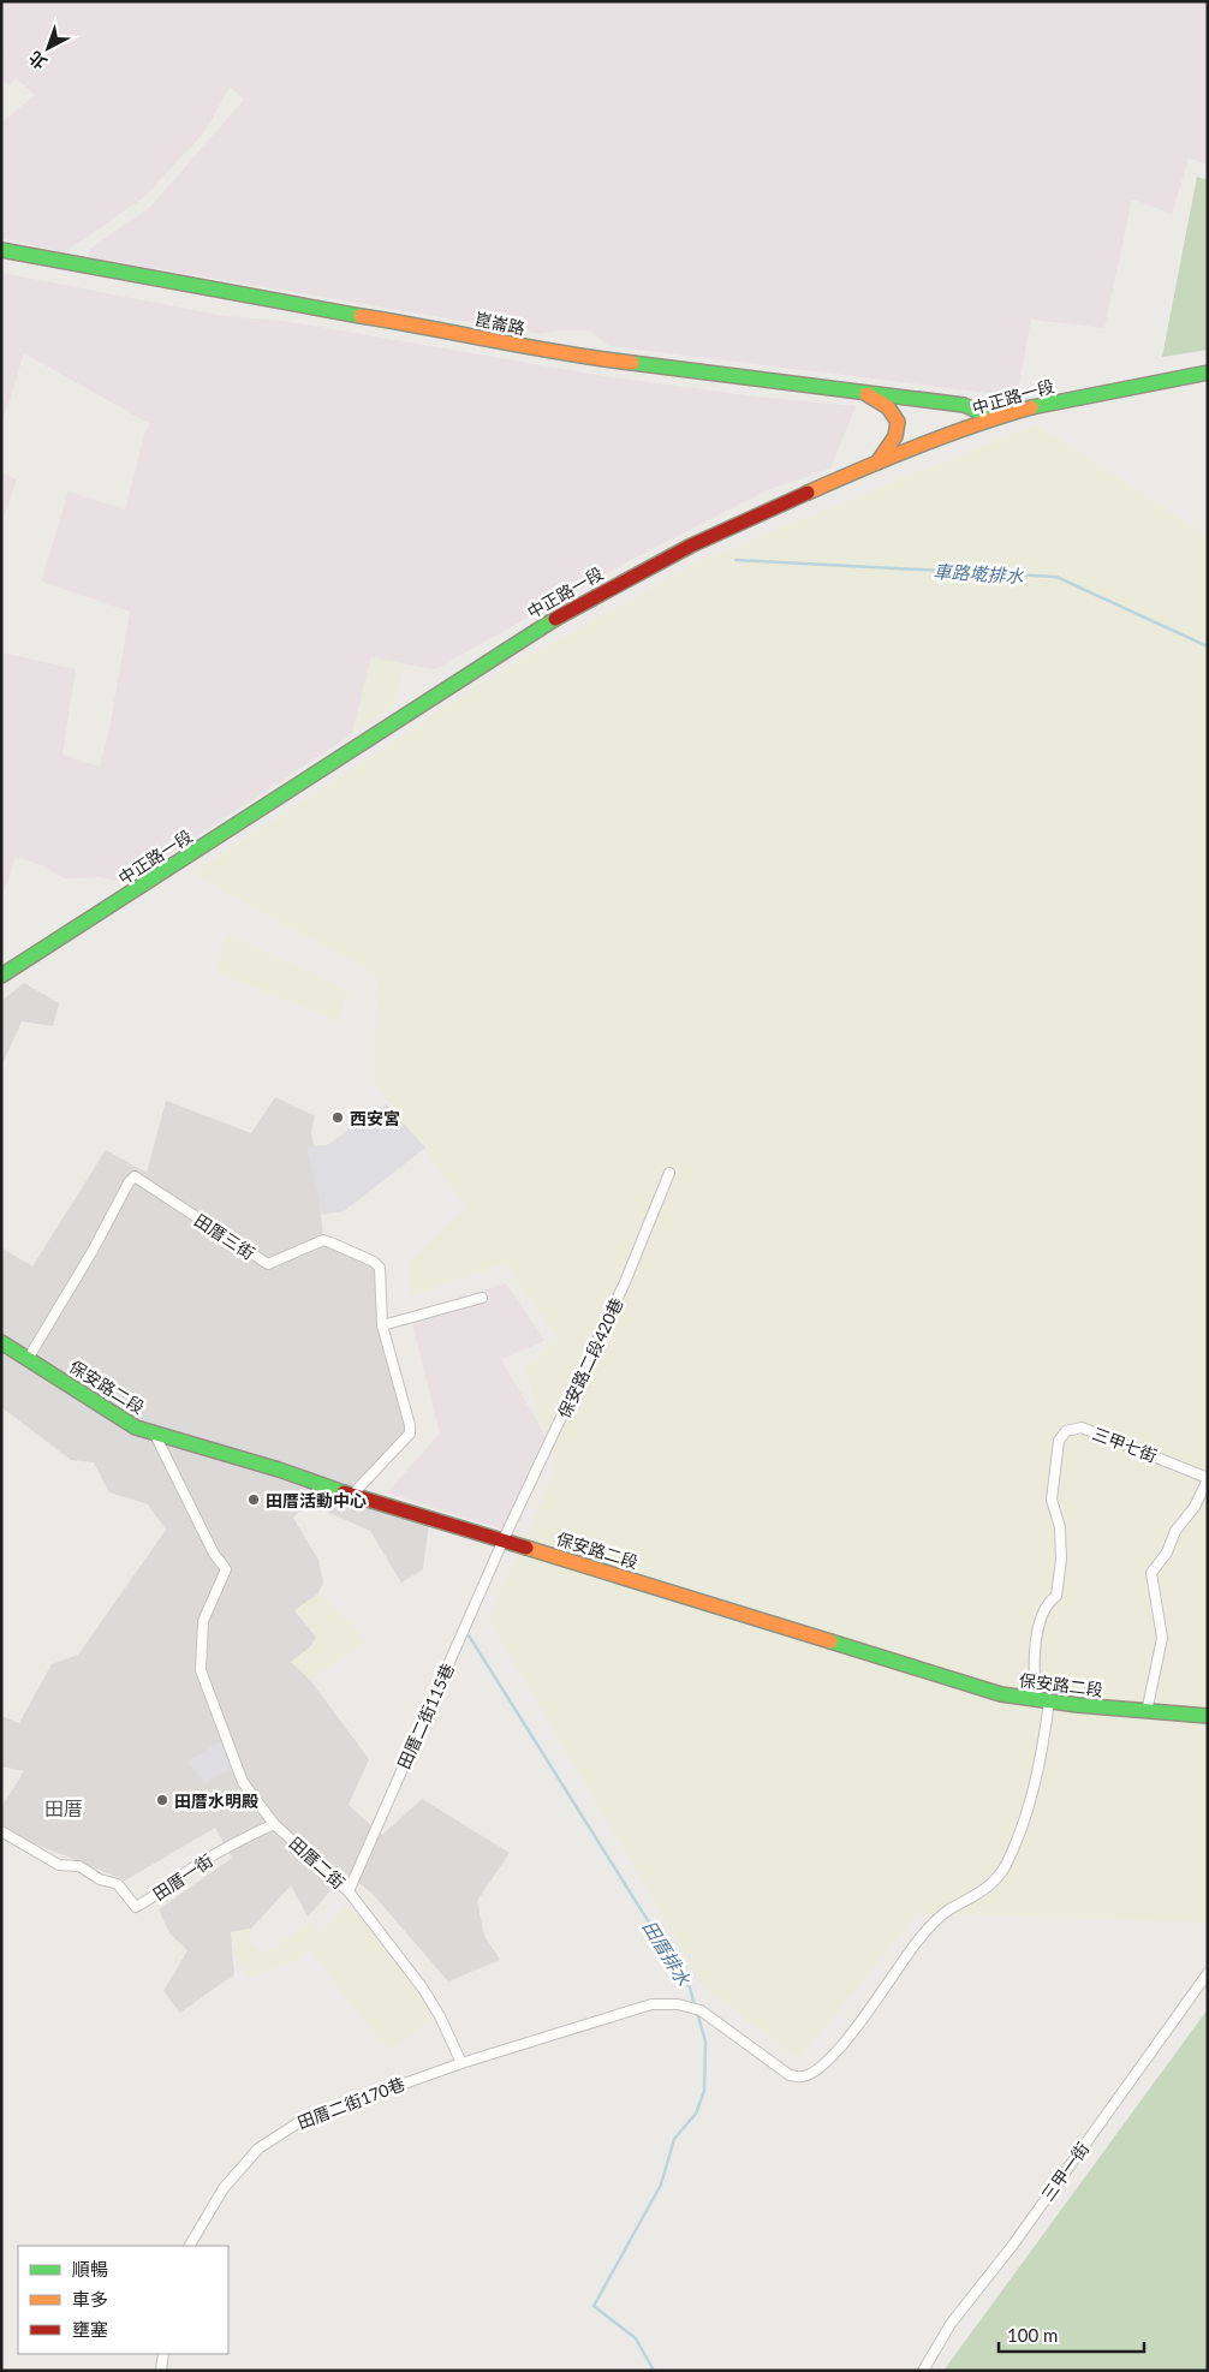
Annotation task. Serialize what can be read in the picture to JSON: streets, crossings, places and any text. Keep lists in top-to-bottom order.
{
  "streets": {
    "street": [
      "崑崙路",
      "中正路一段",
      "田厝三街",
      "保安路二段420巷",
      "保安路二段",
      "三甲七街",
      "田厝二街115巷",
      "田厝二街",
      "田厝一街",
      "田厝二街170巷",
      "三甲一街"
    ]
  },
  "crossings": [
    ["崑崙路", "中正路一段"],
    ["田厝三街", "保安路二段"],
    ["保安路二段420巷", "保安路二段"],
    ["保安路二段420巷", "田厝二街115巷"],
    ["保安路二段", "三甲七街"],
    ["保安路二段", "田厝二街115巷"],
    ["保安路二段", "田厝二街"],
    ["三甲七街", "田厝二街"],
    ["三甲七街", "田厝二街170巷"],
    ["田厝二街115巷", "田厝二街"],
    ["田厝二街", "田厝一街"],
    ["田厝二街", "田厝二街170巷"]
  ],
  "districts": ["田厝"],
  "water": ["車路墘排水", "田厝排水"],
  "places": ["西安宮", "田厝活動中心", "田厝水明殿"],
  "legend": ["順暢", "車多", "壅塞"],
  "scale_bar": "100 m",
  "north": "bottom left"
}
